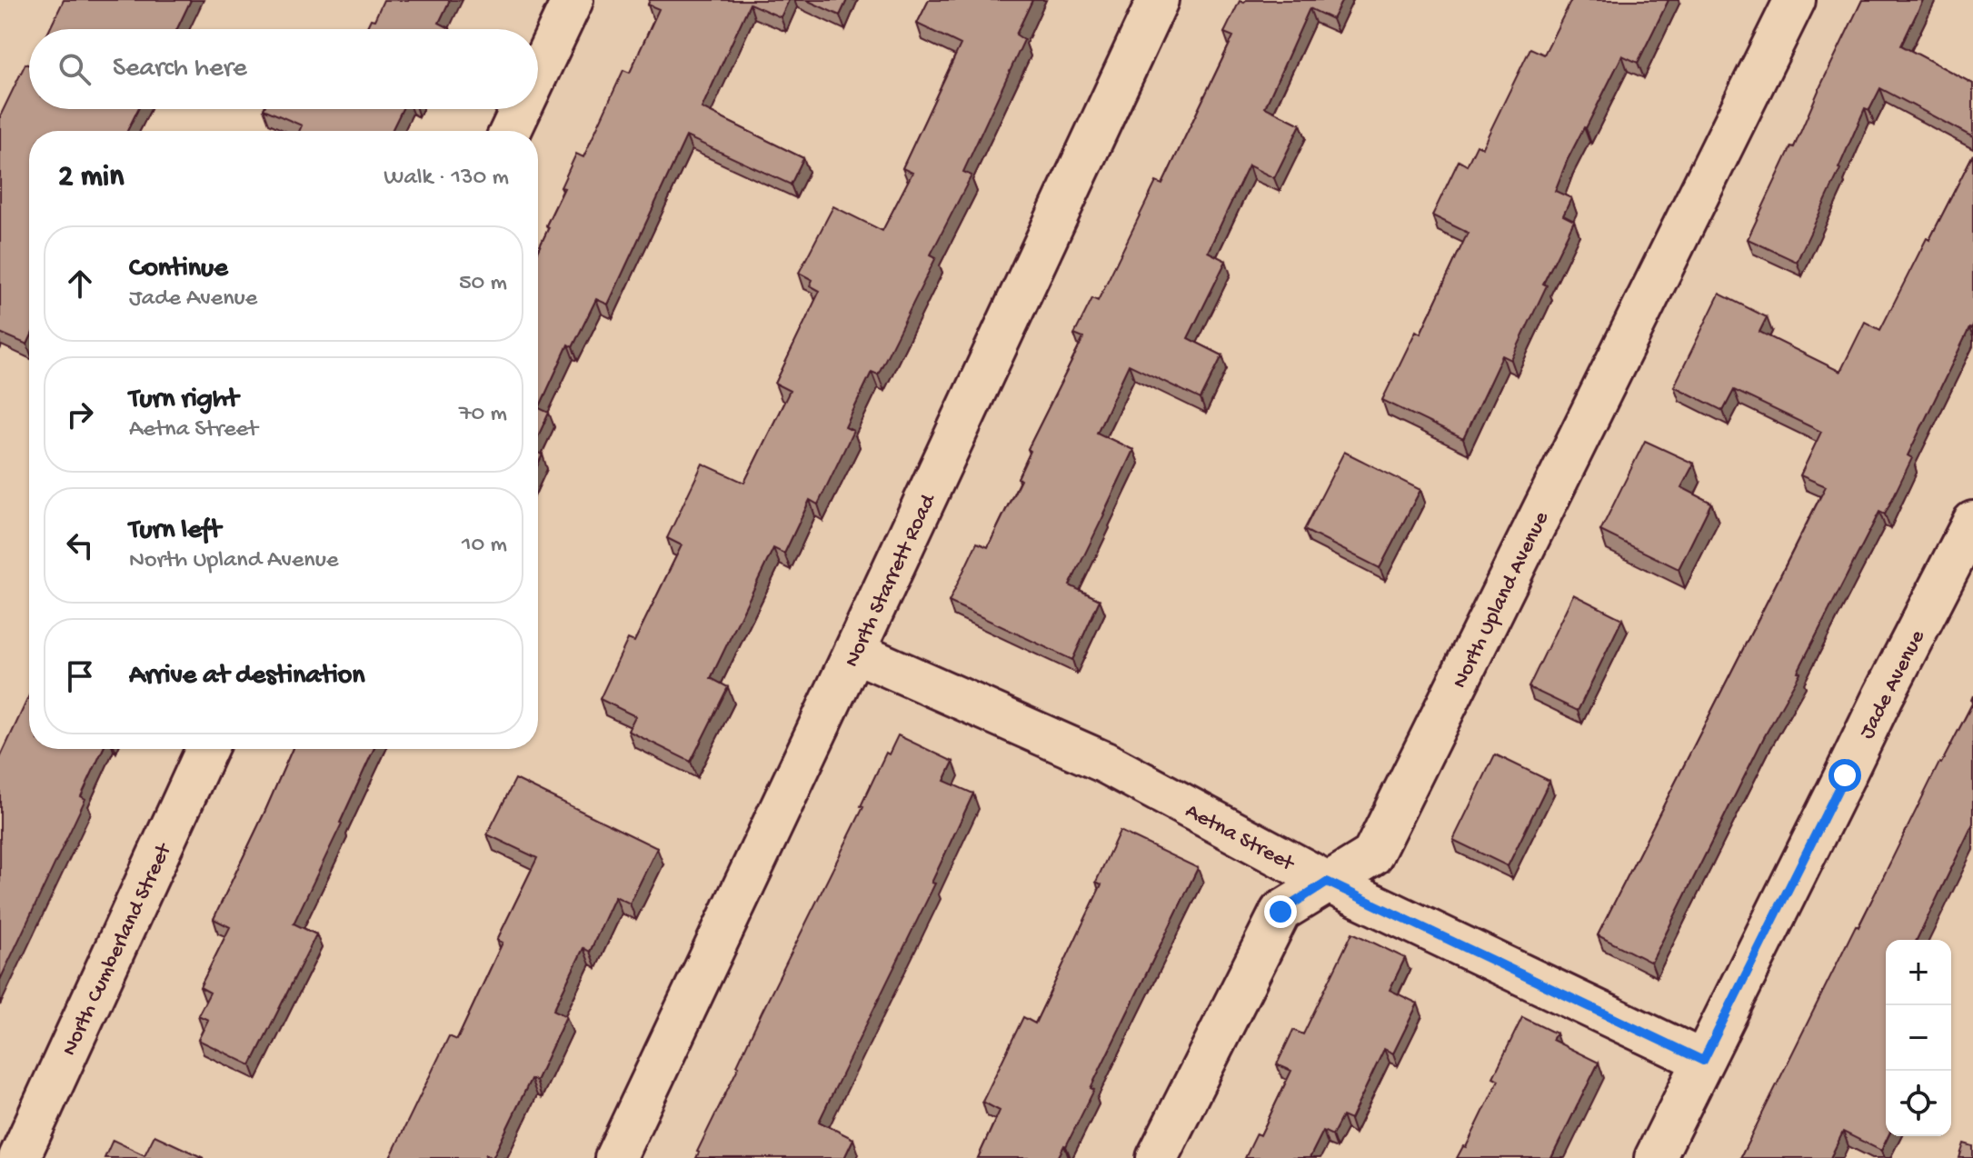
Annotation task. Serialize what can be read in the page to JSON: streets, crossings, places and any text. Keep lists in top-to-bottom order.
{
  "streets": {
    "street": [
      "North Starrett Road",
      "North Upland Avenue",
      "Jade Avenue",
      "Aetna Street",
      "North Cumberland Street"
    ]
  },
  "crossings": [
    ["North Starrett Road", "Aetna Street"],
    ["North Upland Avenue", "Aetna Street"],
    ["Jade Avenue", "Aetna Street"]
  ],
  "page": {
    "search": "Search here",
    "heading": ["2 min", "Walk · 130 m"],
    "list": [
      ["Continue", "Jade Avenue", "50 m"],
      ["Turn right", "Aetna Street", "70 m"],
      ["Turn left", "North Upland Avenue", "10 m"],
      "Arrive at destination"
    ],
    "map_buttons": ["+", "−"]
  }
}
